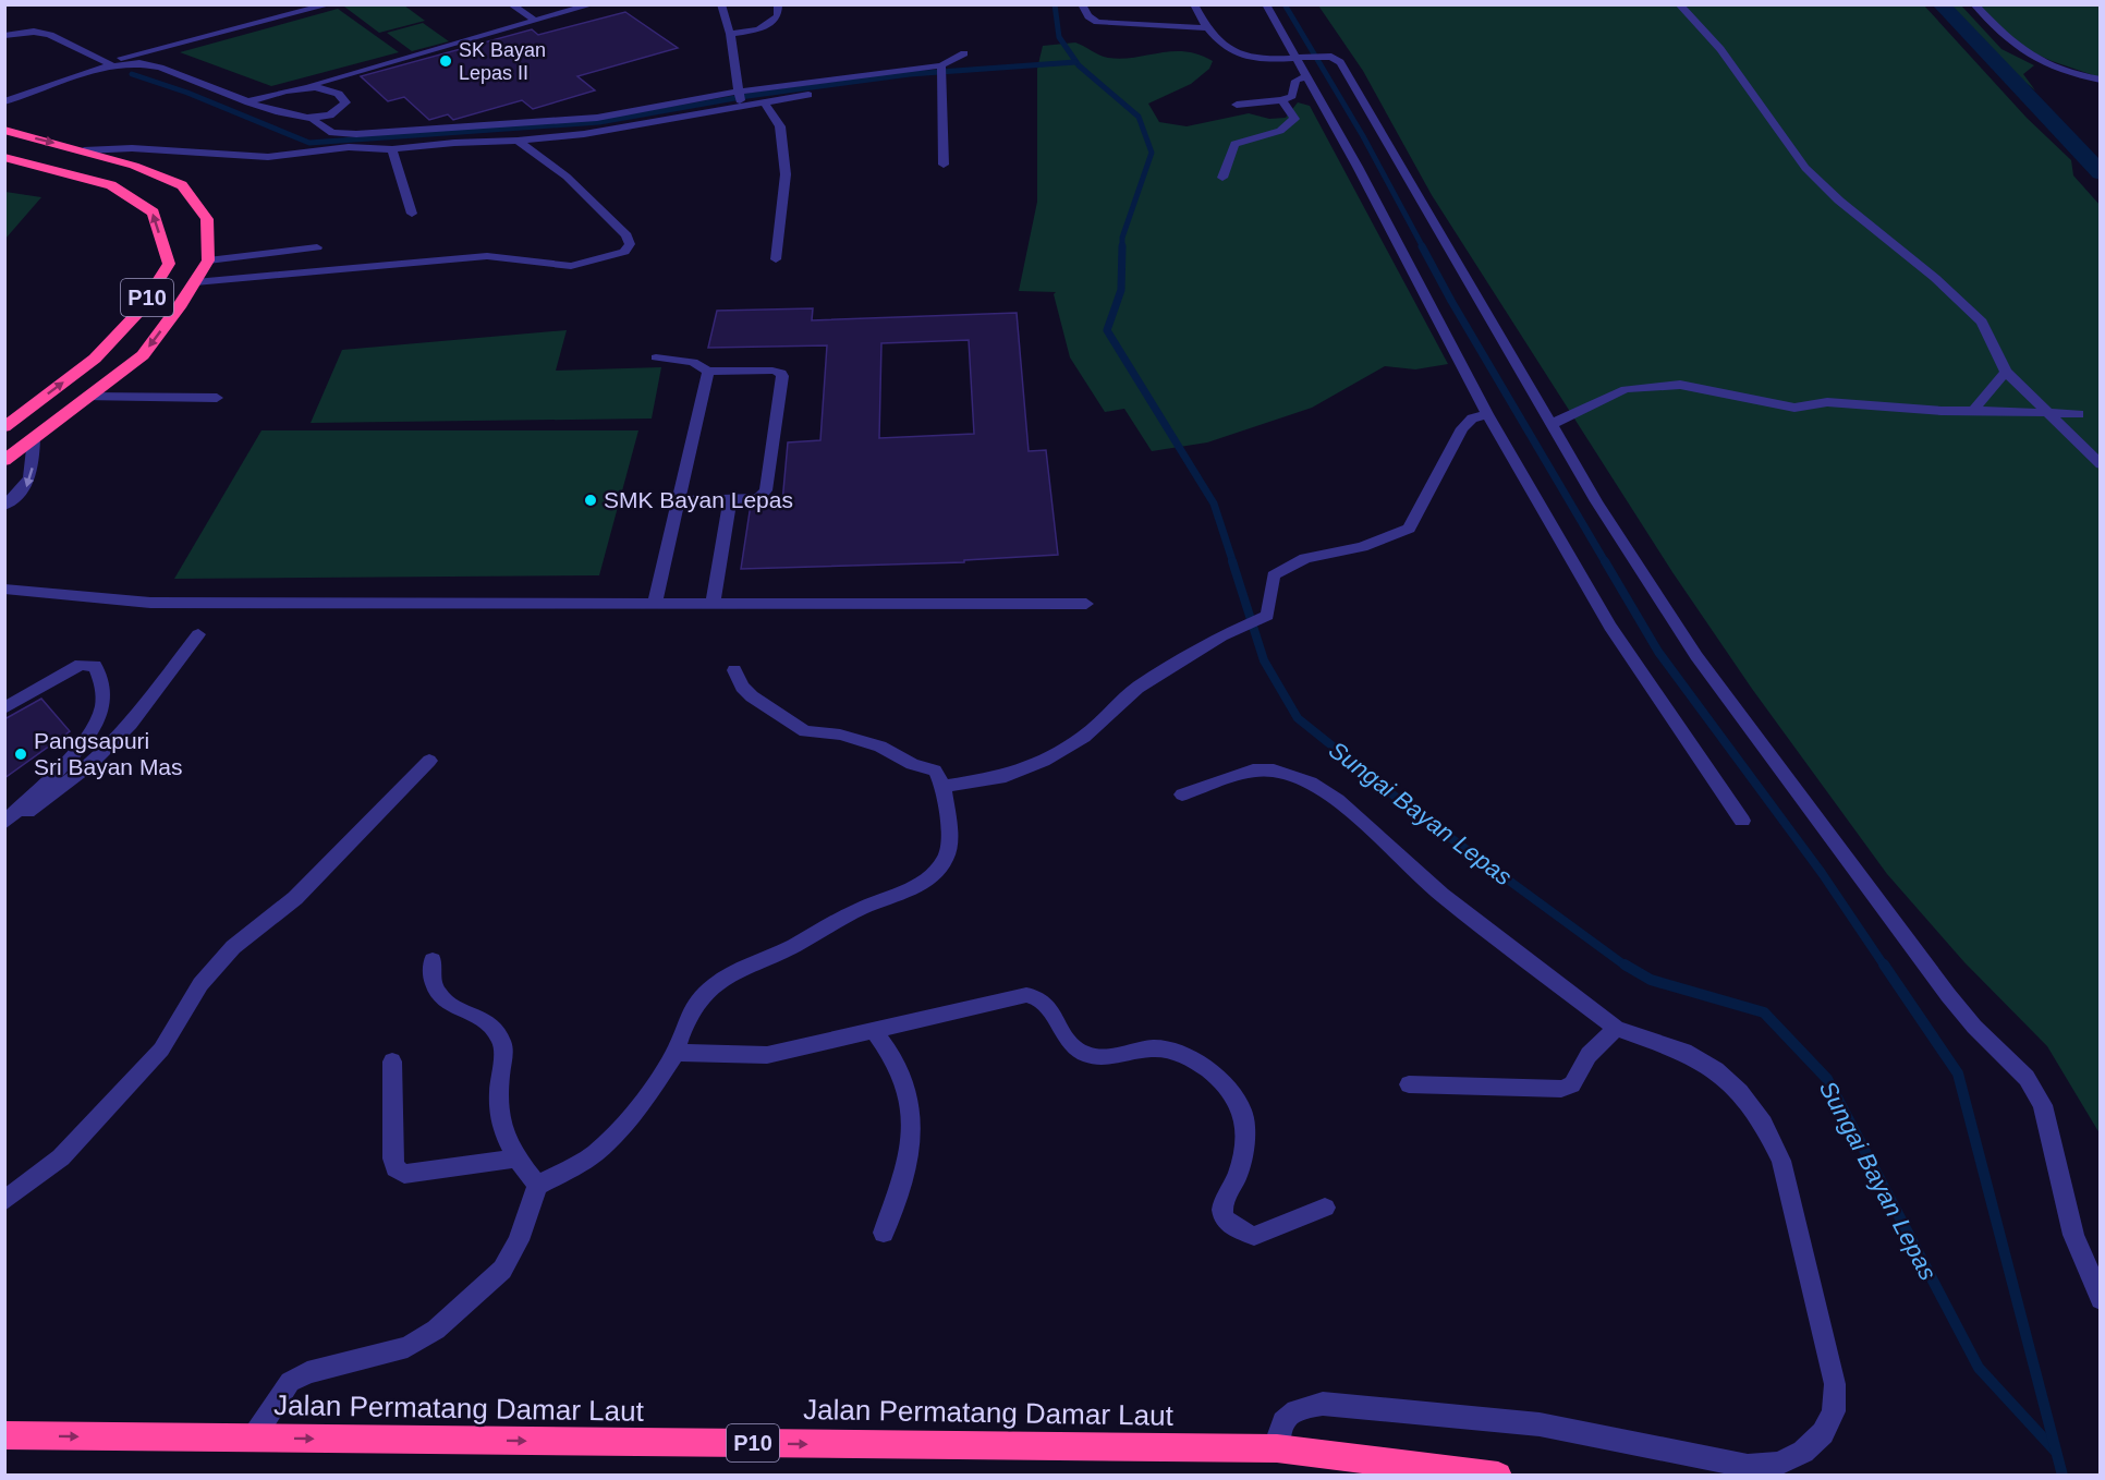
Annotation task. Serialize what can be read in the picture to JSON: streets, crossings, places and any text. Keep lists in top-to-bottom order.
{
  "streets": {
    "highway": ["P10", "Jalan Permatang Damar Laut"]
  },
  "one_way": ["Jalan Permatang Damar Laut"],
  "water": ["Sungai Bayan Lepas"],
  "places": ["SK Bayan Lepas II", "SMK Bayan Lepas", "Pangsapuri Sri Bayan Mas"]
}
